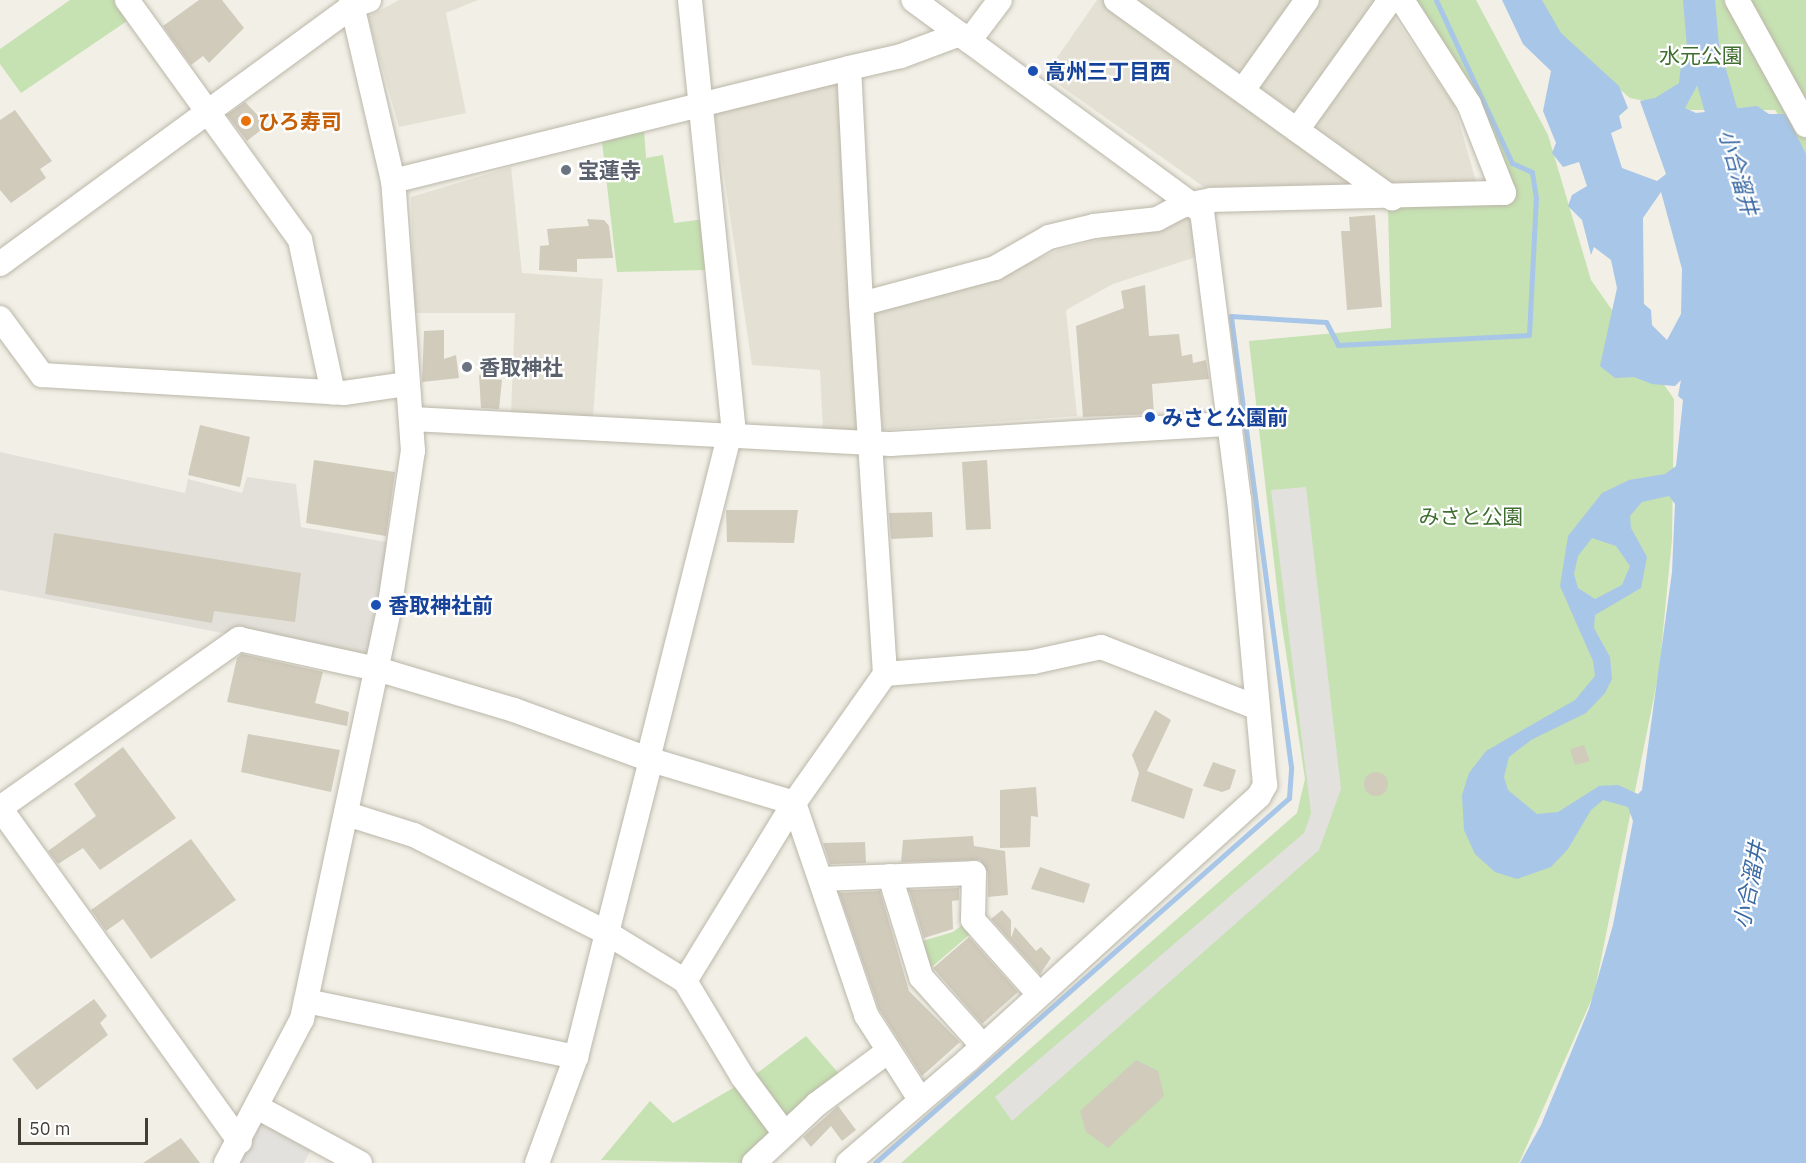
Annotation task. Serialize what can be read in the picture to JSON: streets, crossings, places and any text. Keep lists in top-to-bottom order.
{
  "water": ["小合溜井"],
  "parks": ["水元公園", "みさと公園"],
  "places": [
    "高州三丁目西",
    "ひろ寿司",
    "宝蓮寺",
    "香取神社",
    "みさと公園前",
    "香取神社前"
  ],
  "scale_bar": "50 m"
}
